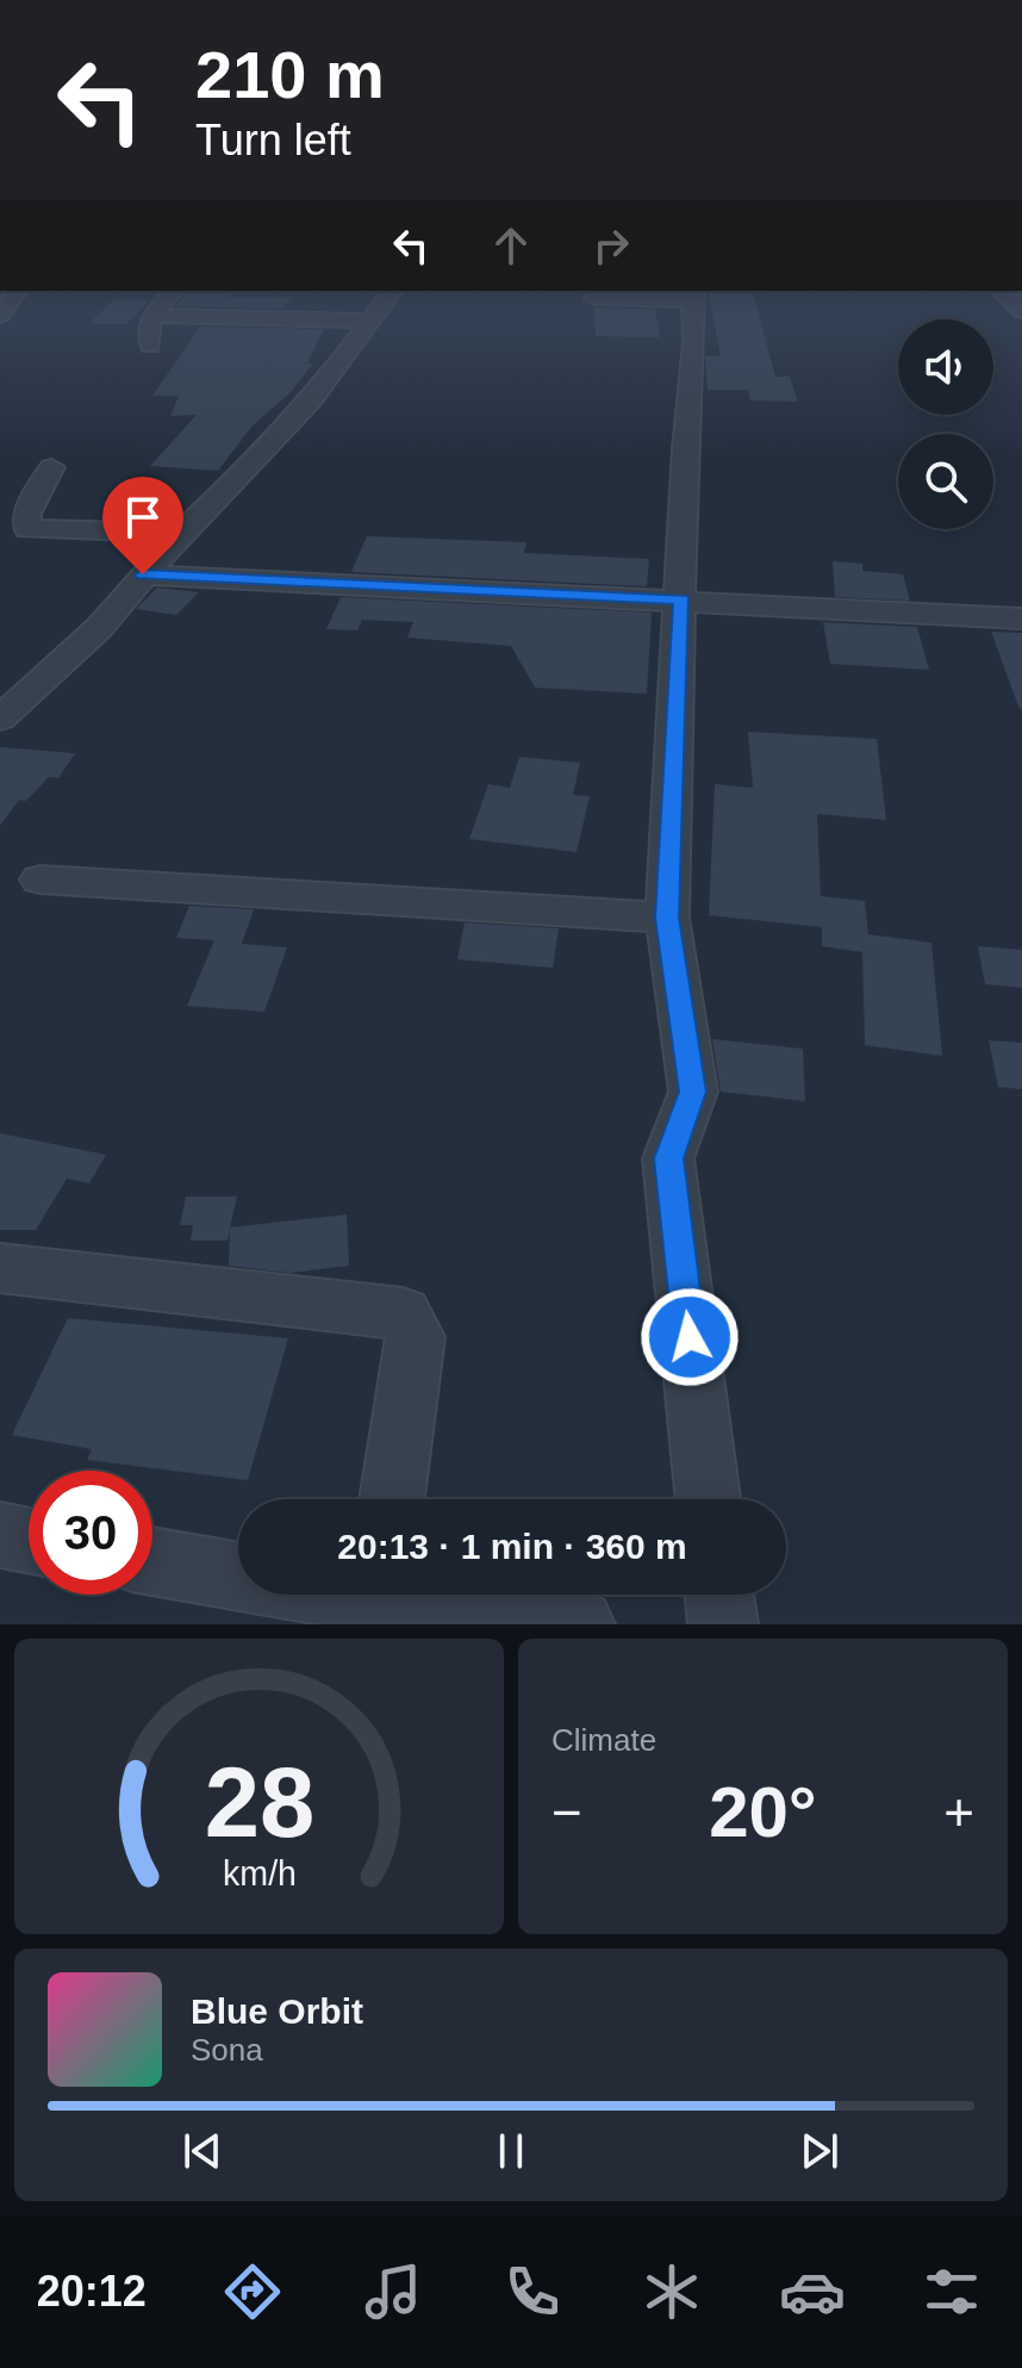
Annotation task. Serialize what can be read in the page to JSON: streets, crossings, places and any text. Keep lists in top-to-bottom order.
{
  "page": {
    "turn": ["210 m", "Turn left"],
    "limit": "30",
    "trip": "20:13 · 1 min · 360 m",
    "tile": "Climate",
    "heat": ["−", "20°", "+"],
    "song": ["Blue Orbit", "Sona"],
    "tabs": "20:12",
    "gauge": ["28", "km/h"]
  }
}
